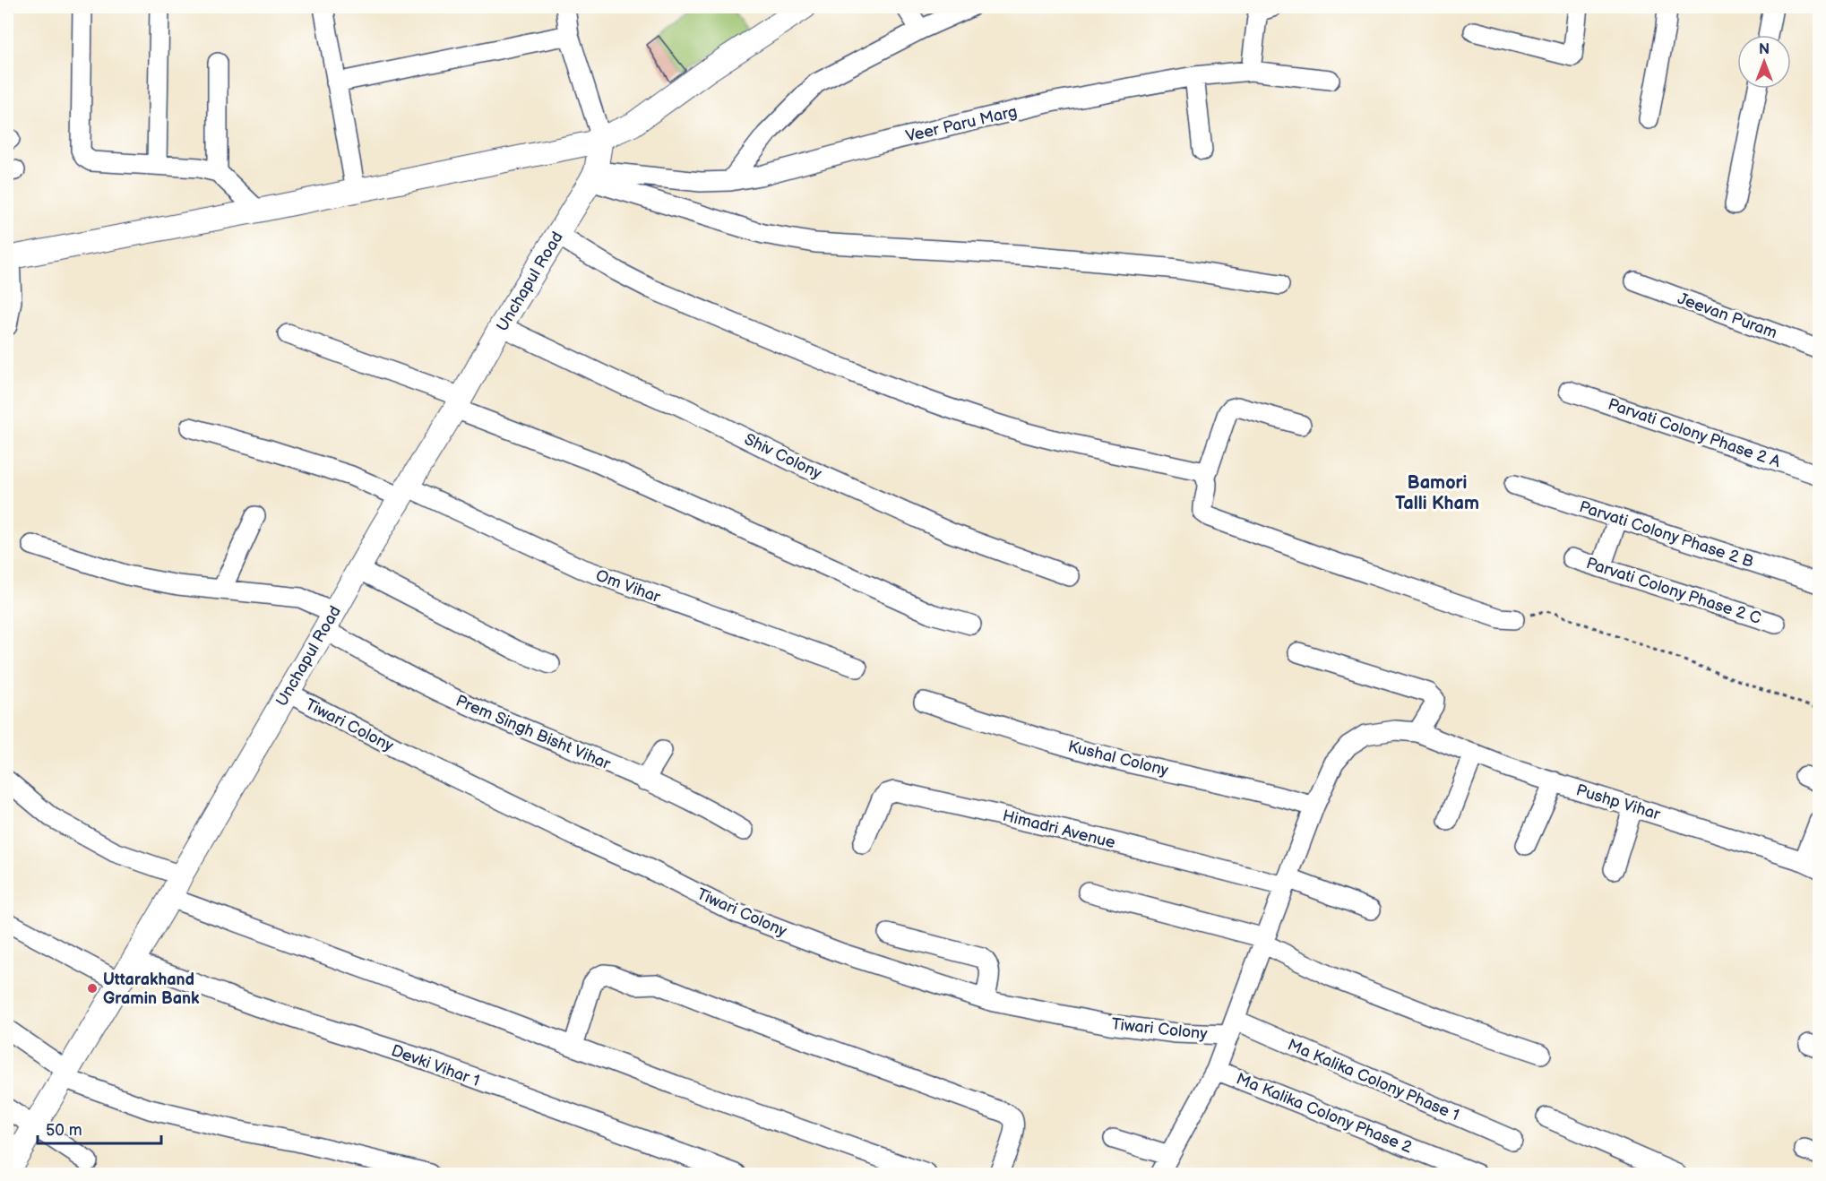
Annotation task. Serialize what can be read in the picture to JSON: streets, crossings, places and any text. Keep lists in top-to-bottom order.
{
  "streets": {
    "street": [
      "Veer Paru Marg",
      "Unchapul Road",
      "Jeevan Puram",
      "Parvati Colony Phase 2 A",
      "Shiv Colony",
      "Parvati Colony Phase 2 B",
      "Om Vihar",
      "Parvati Colony Phase 2 C",
      "Tiwari Colony",
      "Prem Singh Bisht Vihar",
      "Kushal Colony",
      "Pushp Vihar",
      "Himadri Avenue",
      "Devki Vihar 1",
      "Ma Kalika Colony Phase 1",
      "Ma Kalika Colony Phase 2"
    ]
  },
  "crossings": [
    ["Veer Paru Marg", "Unchapul Road"],
    ["Unchapul Road", "Shiv Colony"],
    ["Unchapul Road", "Om Vihar"],
    ["Unchapul Road", "Tiwari Colony"],
    ["Unchapul Road", "Prem Singh Bisht Vihar"],
    ["Unchapul Road", "Devki Vihar 1"],
    ["Tiwari Colony", "Pushp Vihar"],
    ["Tiwari Colony", "Ma Kalika Colony Phase 1"],
    ["Kushal Colony", "Pushp Vihar"],
    ["Pushp Vihar", "Himadri Avenue"],
    ["Pushp Vihar", "Ma Kalika Colony Phase 1"],
    ["Pushp Vihar", "Ma Kalika Colony Phase 2"]
  ],
  "districts": ["Bamori Talli Kham"],
  "places": ["Uttarakhand Gramin Bank"],
  "scale_bar": "50 m",
  "north": "top"
}
